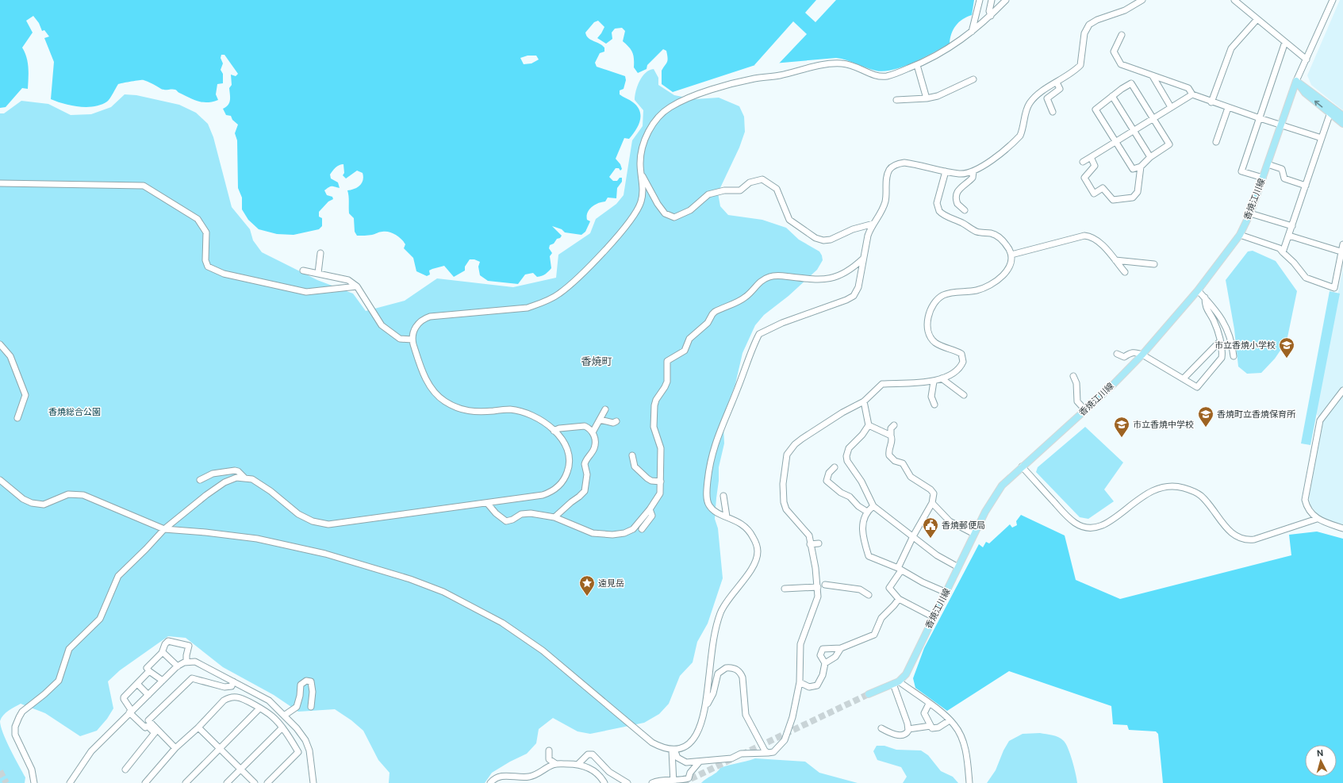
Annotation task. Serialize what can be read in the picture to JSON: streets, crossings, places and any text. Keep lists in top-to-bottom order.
{
  "streets": {
    "main road": ["香焼江川線"]
  },
  "districts": ["香焼町"],
  "parks": ["香焼総合公園"],
  "places": {
    "school or university": ["市立香焼小学校", "香焼町立香焼保育所", "市立香焼中学校"],
    "public building": ["香焼郵便局"],
    "place": ["遠見岳"]
  },
  "north": "top"
}
